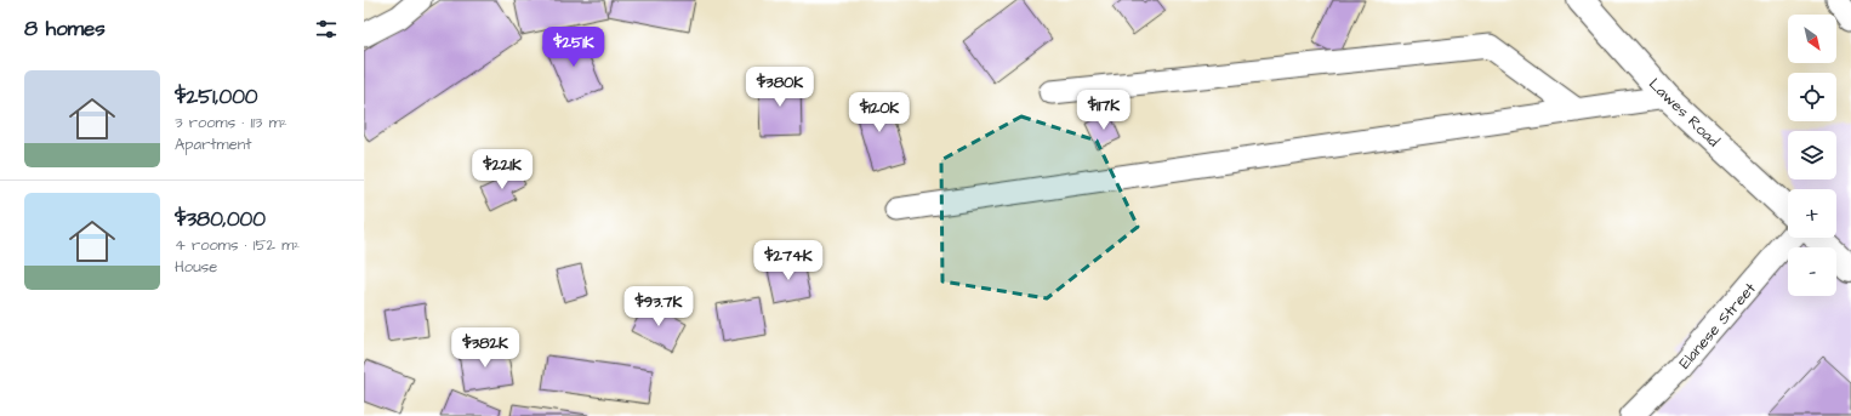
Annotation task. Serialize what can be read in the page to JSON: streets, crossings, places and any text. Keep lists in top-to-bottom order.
{
  "streets": {
    "main road": ["Lawes Road"],
    "street": ["Elanese Street"]
  },
  "north": "bottom right",
  "page": {
    "heading": "8 homes",
    "map_buttons": ["+", "−"],
    "price": [
      "$251K",
      "$380K",
      "$117K",
      "$120K",
      "$221K",
      "$274K",
      "$93.7K",
      "$382K"
    ],
    "list": [
      {
        "name": "$251,000",
        "note": "3 rooms · 113 m² · Apartment"
      },
      {
        "name": "$380,000",
        "note": "4 rooms · 152 m² · House"
      }
    ]
  }
}
